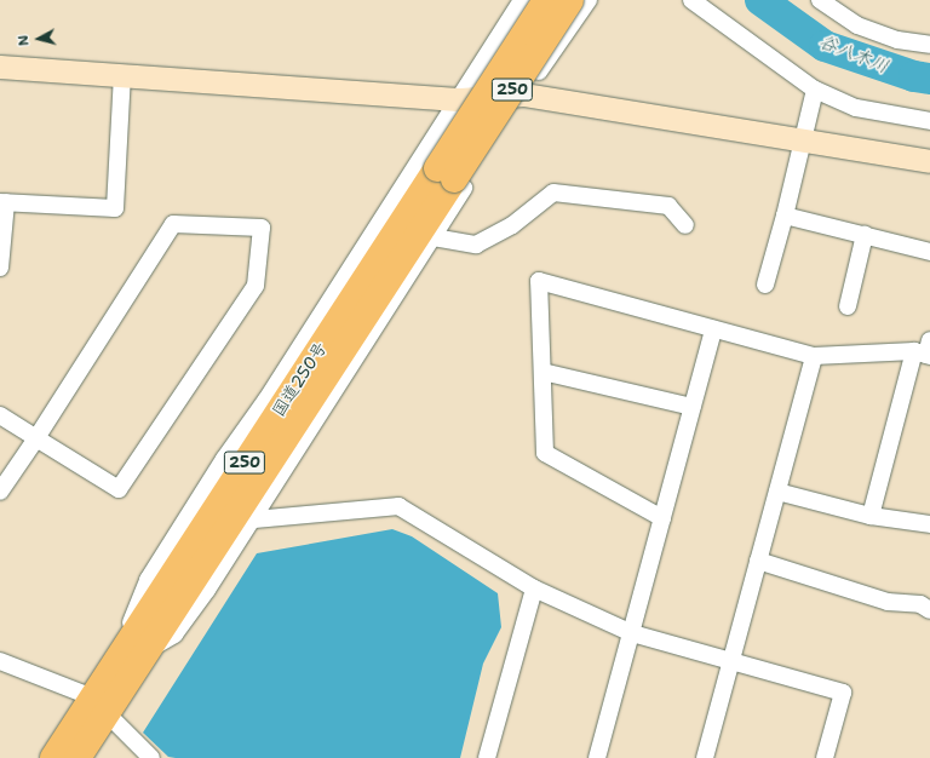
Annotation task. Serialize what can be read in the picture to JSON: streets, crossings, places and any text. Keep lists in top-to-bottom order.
{
  "streets": {
    "highway": ["250", "国道250号"]
  },
  "water": ["谷八木川"],
  "north": "left"
}
